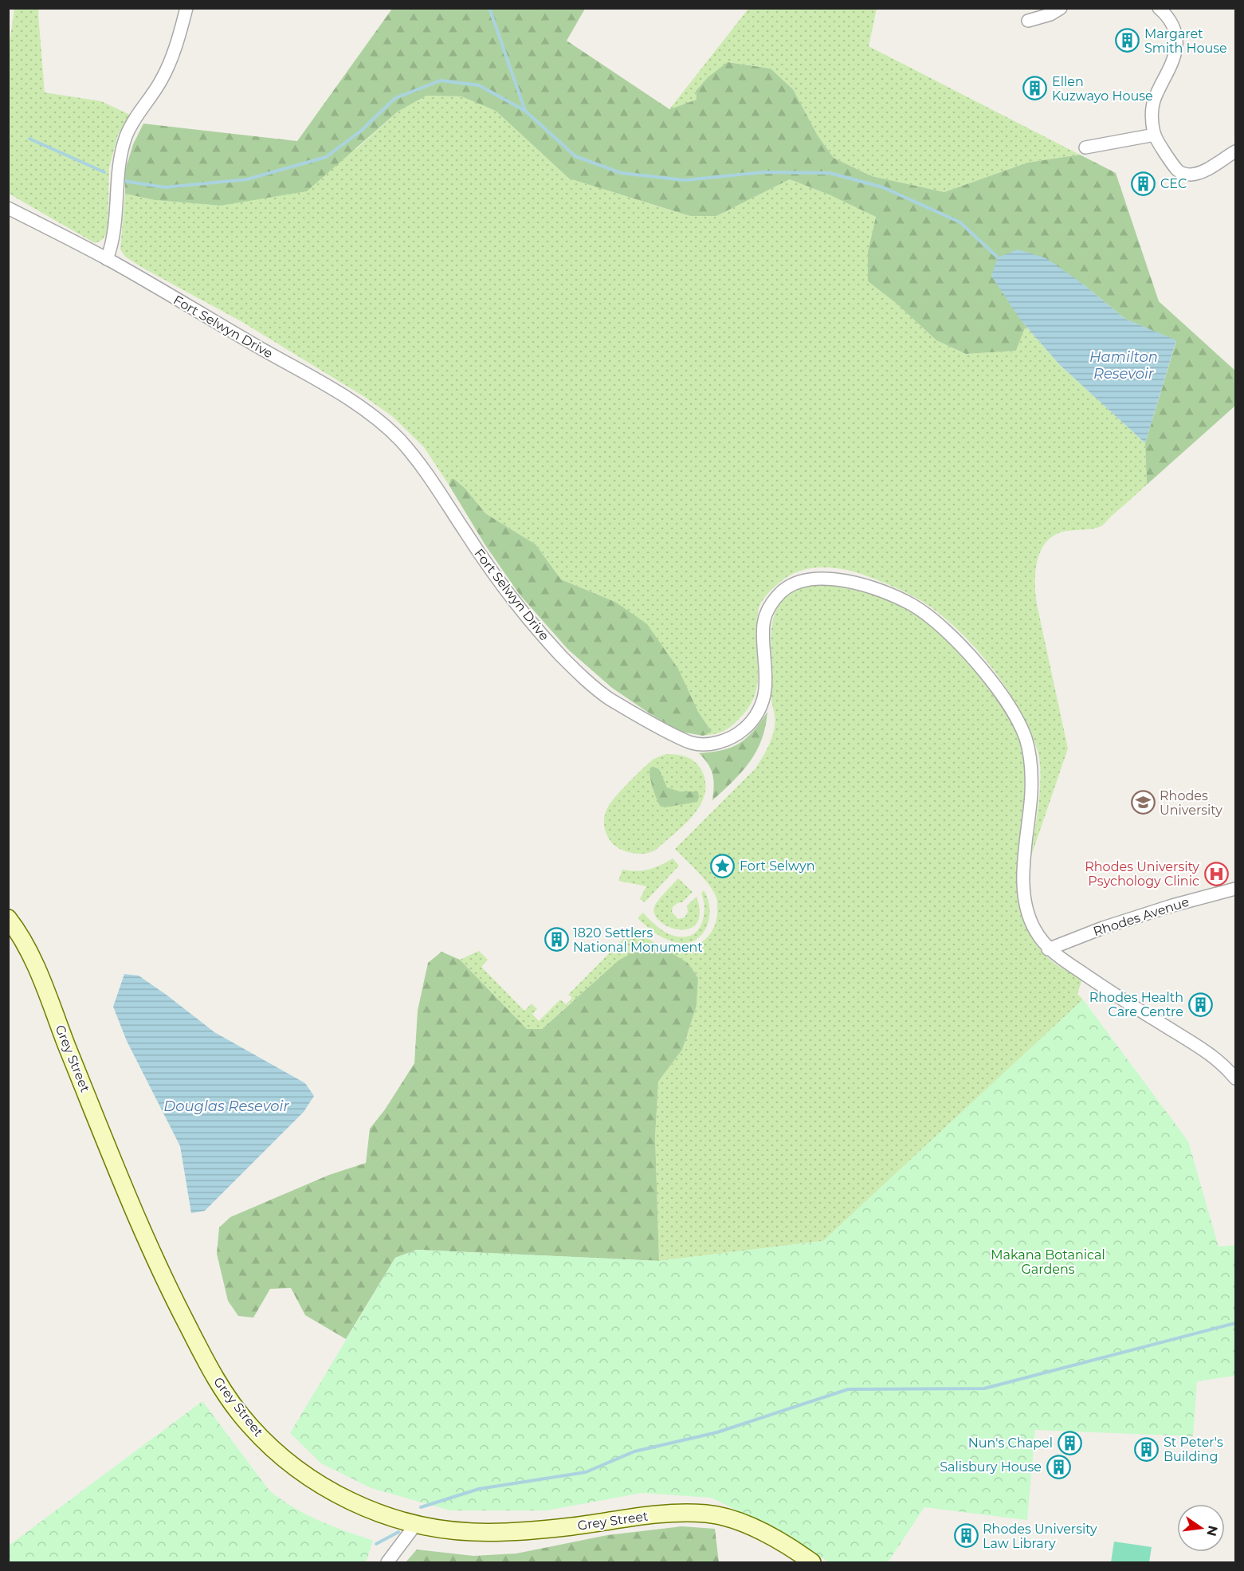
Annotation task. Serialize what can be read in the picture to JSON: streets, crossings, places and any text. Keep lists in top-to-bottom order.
{
  "streets": {
    "main road": ["Grey Street"],
    "street": ["Fort Selwyn Drive", "Rhodes Avenue"]
  },
  "crossings": [
    ["Fort Selwyn Drive", "Rhodes Avenue"]
  ],
  "water": ["Hamilton Resevoir", "Douglas Resevoir"],
  "parks": ["Makana Botanical Gardens"],
  "places": {
    "building": [
      "Margaret Smith House",
      "Ellen Kuzwayo House",
      "CEC",
      "1820 Settlers National Monument",
      "Rhodes Health Care Centre",
      "Nun's Chapel",
      "St Peter's Building",
      "Salisbury House",
      "Rhodes University Law Library"
    ],
    "school or university": ["Rhodes University"],
    "place": ["Fort Selwyn"],
    "hospital": ["Rhodes University Psychology Clinic"]
  },
  "north": "right"
}
